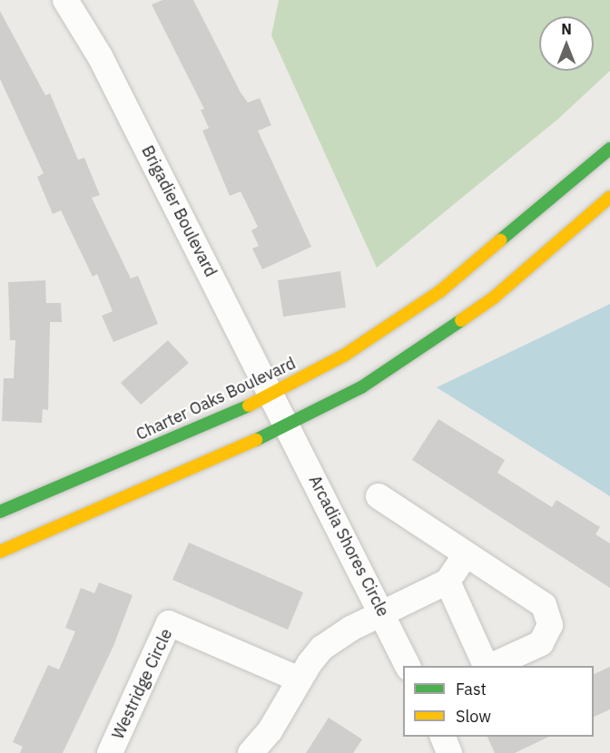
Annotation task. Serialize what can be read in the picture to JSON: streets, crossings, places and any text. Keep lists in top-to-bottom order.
{
  "streets": {
    "street": [
      "Brigadier Boulevard",
      "Charter Oaks Boulevard",
      "Arcadia Shores Circle",
      "Westridge Circle"
    ]
  },
  "crossings": [
    ["Brigadier Boulevard", "Charter Oaks Boulevard"],
    ["Brigadier Boulevard", "Arcadia Shores Circle"]
  ],
  "legend": ["Fast", "Slow"],
  "north": "top"
}
